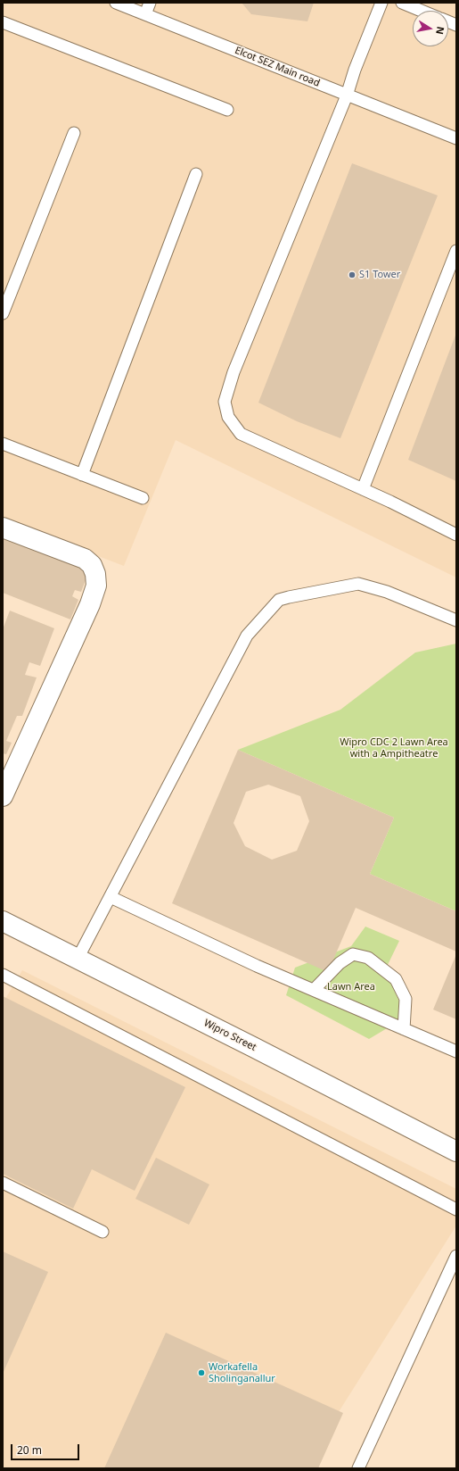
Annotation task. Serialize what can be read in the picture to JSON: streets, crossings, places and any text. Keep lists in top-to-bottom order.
{
  "streets": {
    "street": ["Wipro Street"],
    "lane": ["Elcot SEZ Main road"]
  },
  "parks": ["Wipro CDC 2 Lawn Area with a Ampitheatre", "Lawn Area"],
  "places": ["S1 Tower", "Workafella Sholinganallur"],
  "scale_bar": "20 m",
  "north": "right"
}
